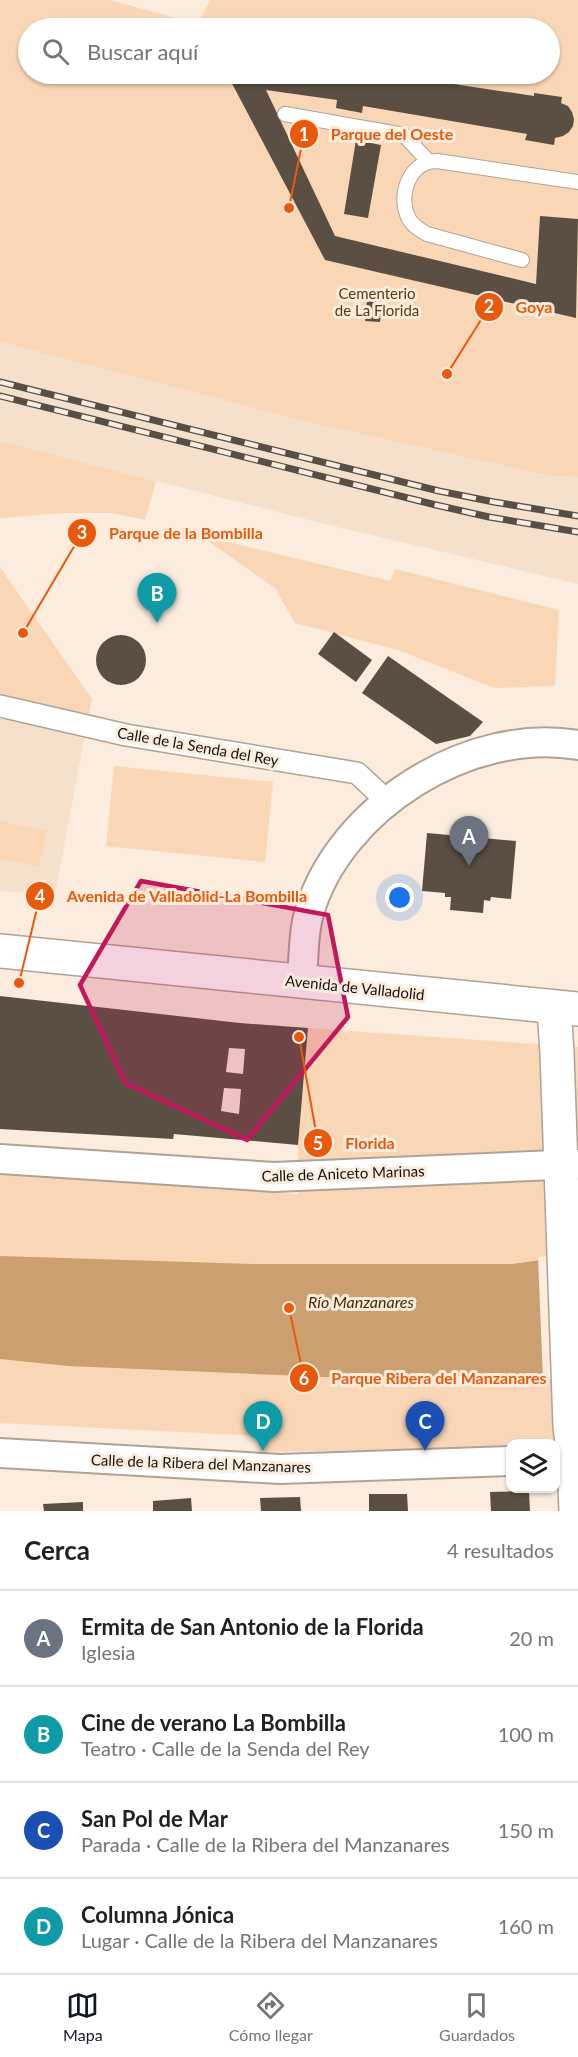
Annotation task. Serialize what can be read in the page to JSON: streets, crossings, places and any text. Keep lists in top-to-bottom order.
{
  "streets": {
    "main road": ["Avenida de Valladolid"],
    "street": ["Calle de la Senda del Rey", "Calle de Aniceto Marinas", "Calle de la Ribera del Manzanares"]
  },
  "crossings": [
    ["Avenida de Valladolid", "Calle de Aniceto Marinas"]
  ],
  "water": ["Río Manzanares"],
  "parks": ["Cementerio de La Florida"],
  "places": [
    "Parque del Oeste",
    "Goya",
    "Parque de la Bombilla",
    "Avenida de Valladolid-La Bombilla",
    "Florida",
    "Parque Ribera del Manzanares"
  ],
  "page": {
    "search": "Buscar aquí",
    "pins": [
      "B",
      "A",
      "C",
      "D"
    ],
    "heading": ["Cerca", "4 resultados"],
    "list": [
      {
        "mark": "A",
        "name": "Ermita de San Antonio de la Florida",
        "note": "Iglesia",
        "value": "20 m"
      },
      {
        "mark": "B",
        "name": "Cine de verano La Bombilla",
        "note": "Teatro · Calle de la Senda del Rey",
        "value": "100 m"
      },
      {
        "mark": "C",
        "name": "San Pol de Mar",
        "note": "Parada · Calle de la Ribera del Manzanares",
        "value": "150 m"
      },
      {
        "mark": "D",
        "name": "Columna Jónica",
        "note": "Lugar · Calle de la Ribera del Manzanares",
        "value": "160 m"
      }
    ],
    "nav": ["Mapa", "Cómo llegar", "Guardados"]
  }
}
